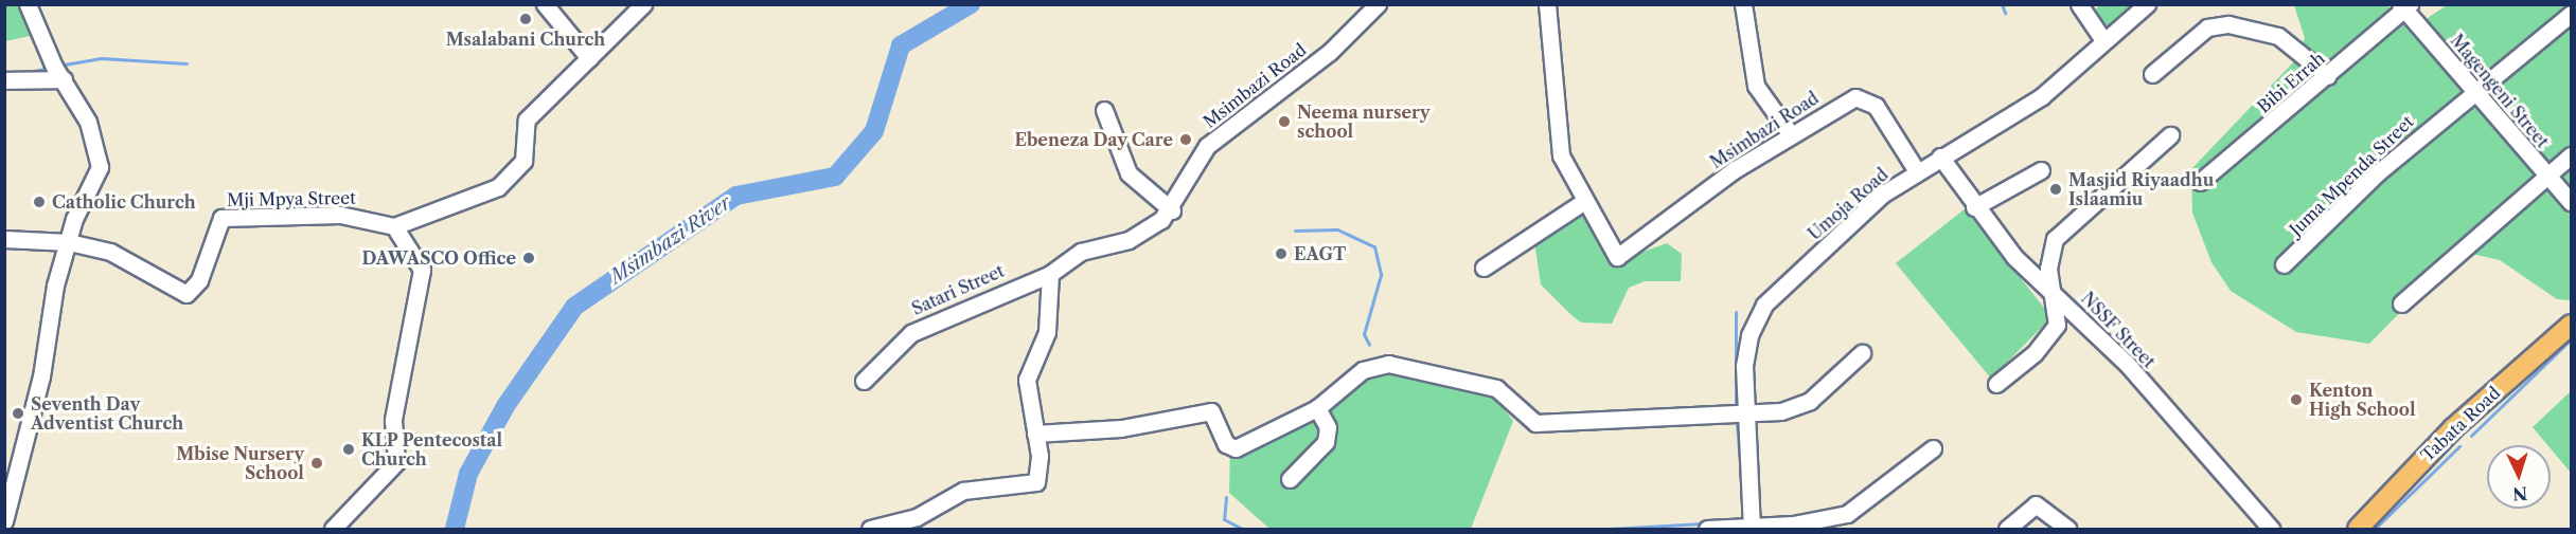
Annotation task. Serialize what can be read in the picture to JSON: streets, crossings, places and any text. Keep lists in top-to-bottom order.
{
  "streets": {
    "main road": ["Tabata Road"],
    "street": [
      "Bibi Errah",
      "Msimbazi Road",
      "Magengeni Street",
      "Juma Mpenda Street",
      "Mji Mpya Street",
      "Umoja Road",
      "Satari Street",
      "NSSF Street"
    ]
  },
  "crossings": [
    ["Bibi Errah", "Magengeni Street"],
    ["Msimbazi Road", "Umoja Road"],
    ["Msimbazi Road", "Satari Street"],
    ["Magengeni Street", "Juma Mpenda Street"],
    ["Umoja Road", "NSSF Street"]
  ],
  "water": ["Msimbazi River"],
  "places": [
    "Msalabani Church",
    "Neema nursery school",
    "Ebeneza Day Care",
    "Masjid Riyaadhu Islaamiu",
    "Catholic Church",
    "EAGT",
    "DAWASCO Office",
    "Kenton High School",
    "Seventh Day Adventist Church",
    "KLP Pentecostal Church",
    "Mbise Nursery School"
  ],
  "north": "bottom"
}
